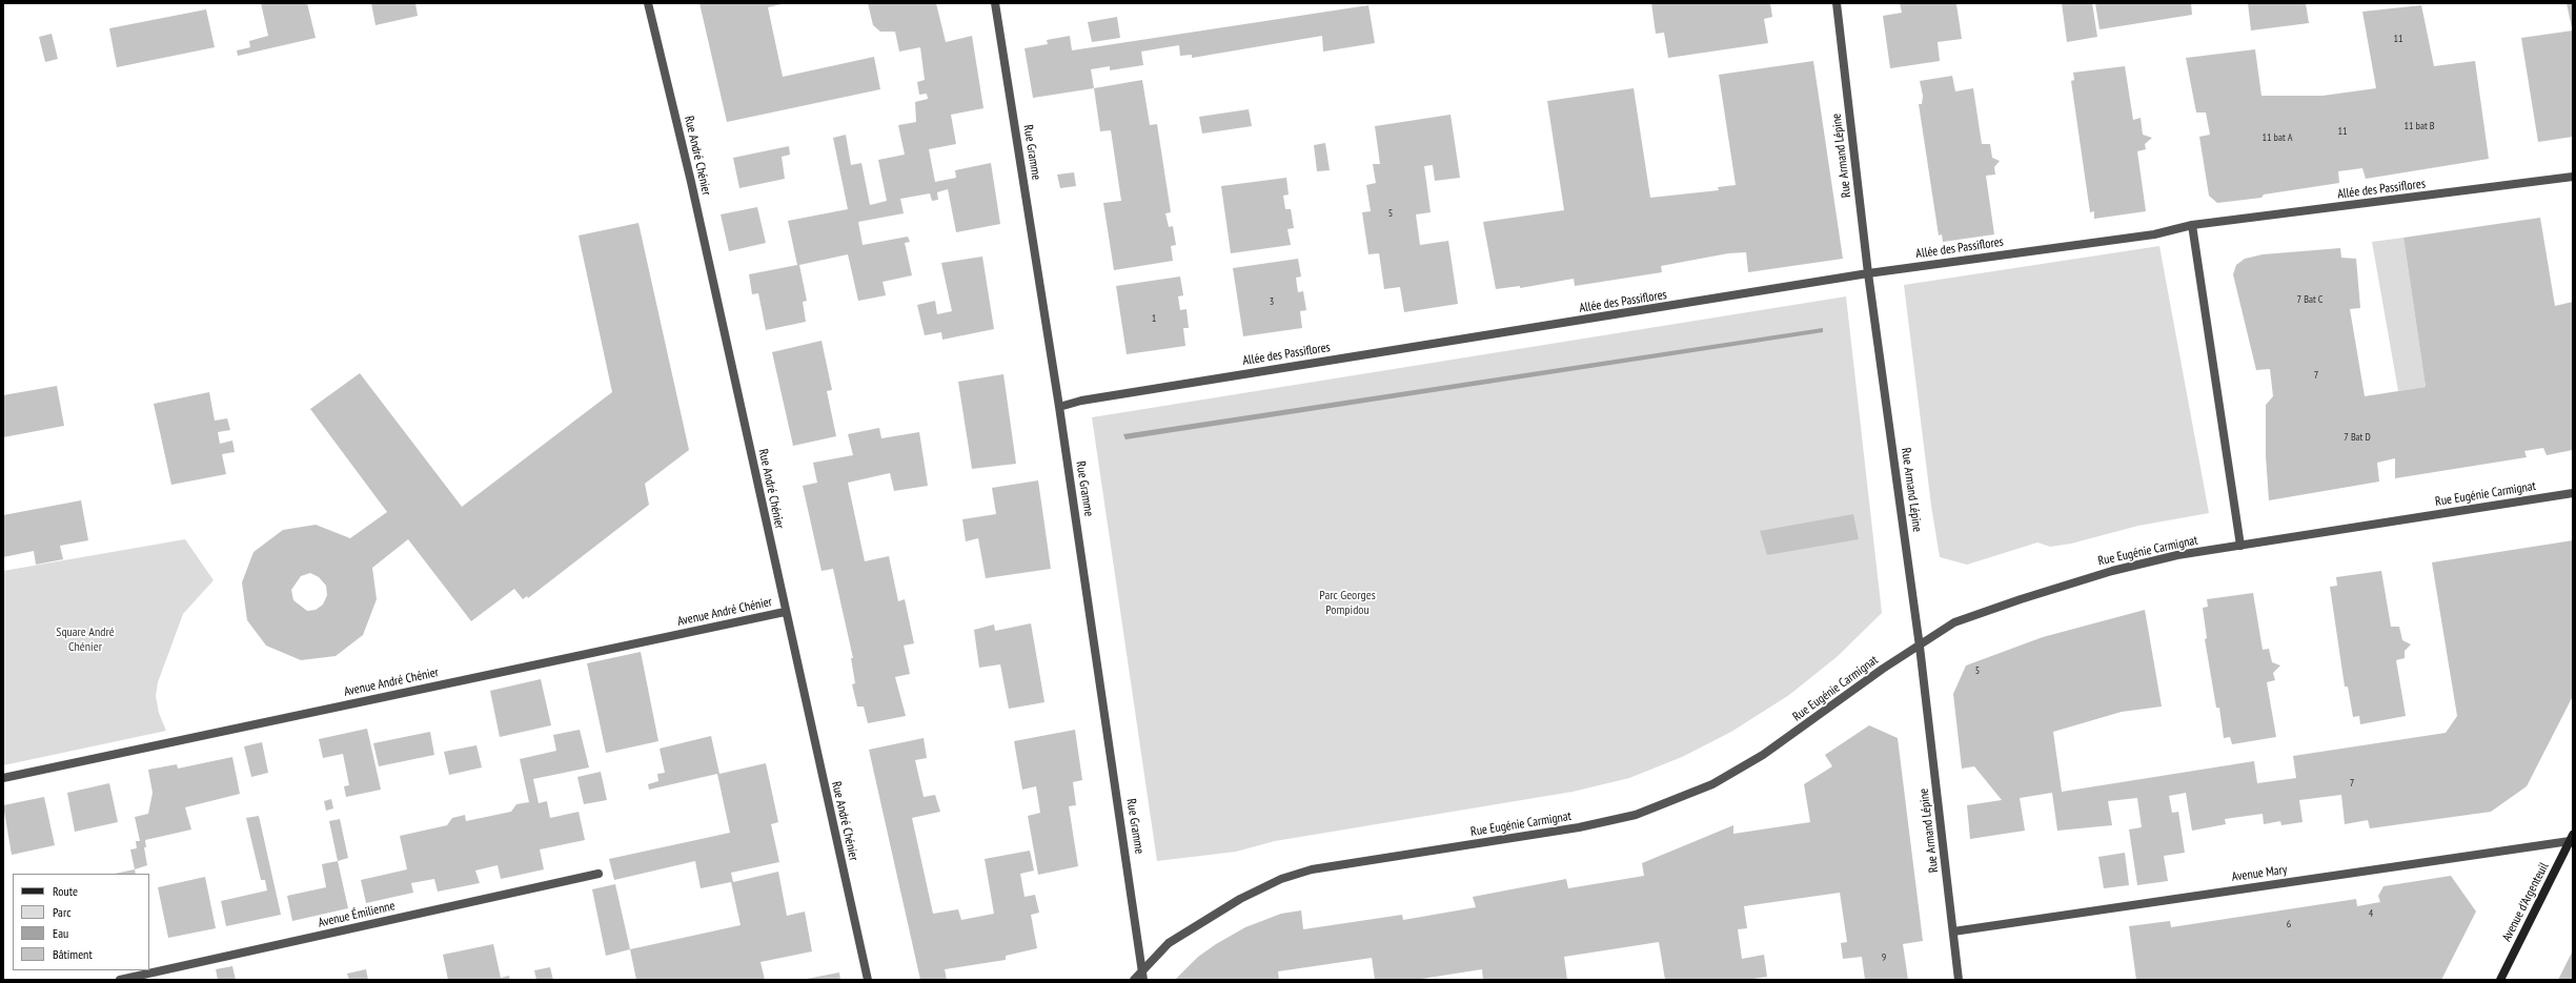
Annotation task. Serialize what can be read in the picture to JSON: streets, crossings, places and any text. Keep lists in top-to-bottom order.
{
  "streets": {
    "main road": ["Avenue d'Argenteuil"],
    "street": [
      "Rue Gramme",
      "Rue André Chénier",
      "Rue Armand Lépine",
      "Allée des Passiflores",
      "Rue Eugénie Carmignat",
      "Avenue André Chénier",
      "Avenue Mary",
      "Avenue Émilienne"
    ]
  },
  "crossings": [
    ["Rue Gramme", "Allée des Passiflores"],
    ["Rue Gramme", "Rue Eugénie Carmignat"],
    ["Rue André Chénier", "Avenue André Chénier"],
    ["Rue Armand Lépine", "Allée des Passiflores"],
    ["Rue Armand Lépine", "Rue Eugénie Carmignat"],
    ["Rue Armand Lépine", "Avenue Mary"],
    ["Avenue Mary", "Avenue d'Argenteuil"]
  ],
  "parks": ["Parc Georges Pompidou", "Square André Chénier"],
  "house_numbers": [
    "11",
    "11 bat B",
    "11",
    "11 bat A",
    "5",
    "7 Bat C",
    "3",
    "1",
    "7",
    "7 Bat D",
    "5",
    "7",
    "4",
    "6",
    "9"
  ],
  "legend": [
    "Route",
    "Parc",
    "Eau",
    "Bâtiment"
  ]
}
